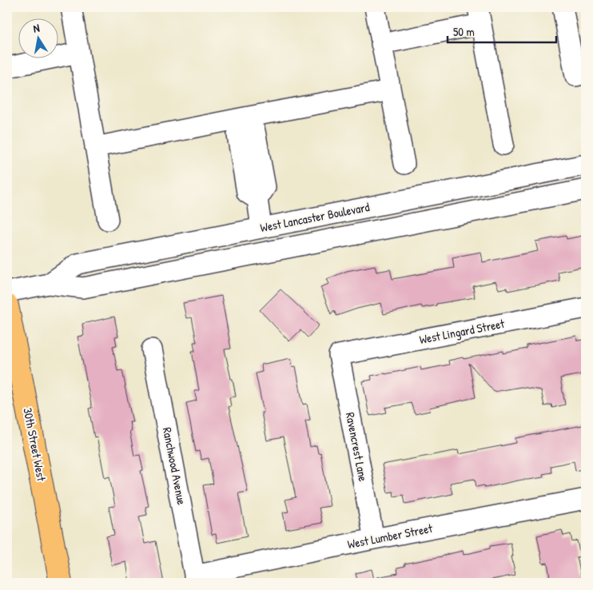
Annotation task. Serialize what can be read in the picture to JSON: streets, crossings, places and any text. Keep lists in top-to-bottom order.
{
  "streets": {
    "main road": ["30th Street West"],
    "street": [
      "West Lancaster Boulevard",
      "West Lingard Street",
      "Ravencrest Lane",
      "Ranchwood Avenue",
      "West Lumber Street"
    ]
  },
  "crossings": [
    ["West Lingard Street", "Ravencrest Lane"],
    ["Ravencrest Lane", "West Lumber Street"],
    ["Ranchwood Avenue", "West Lumber Street"]
  ],
  "scale_bar": "50 m",
  "north": "top"
}
